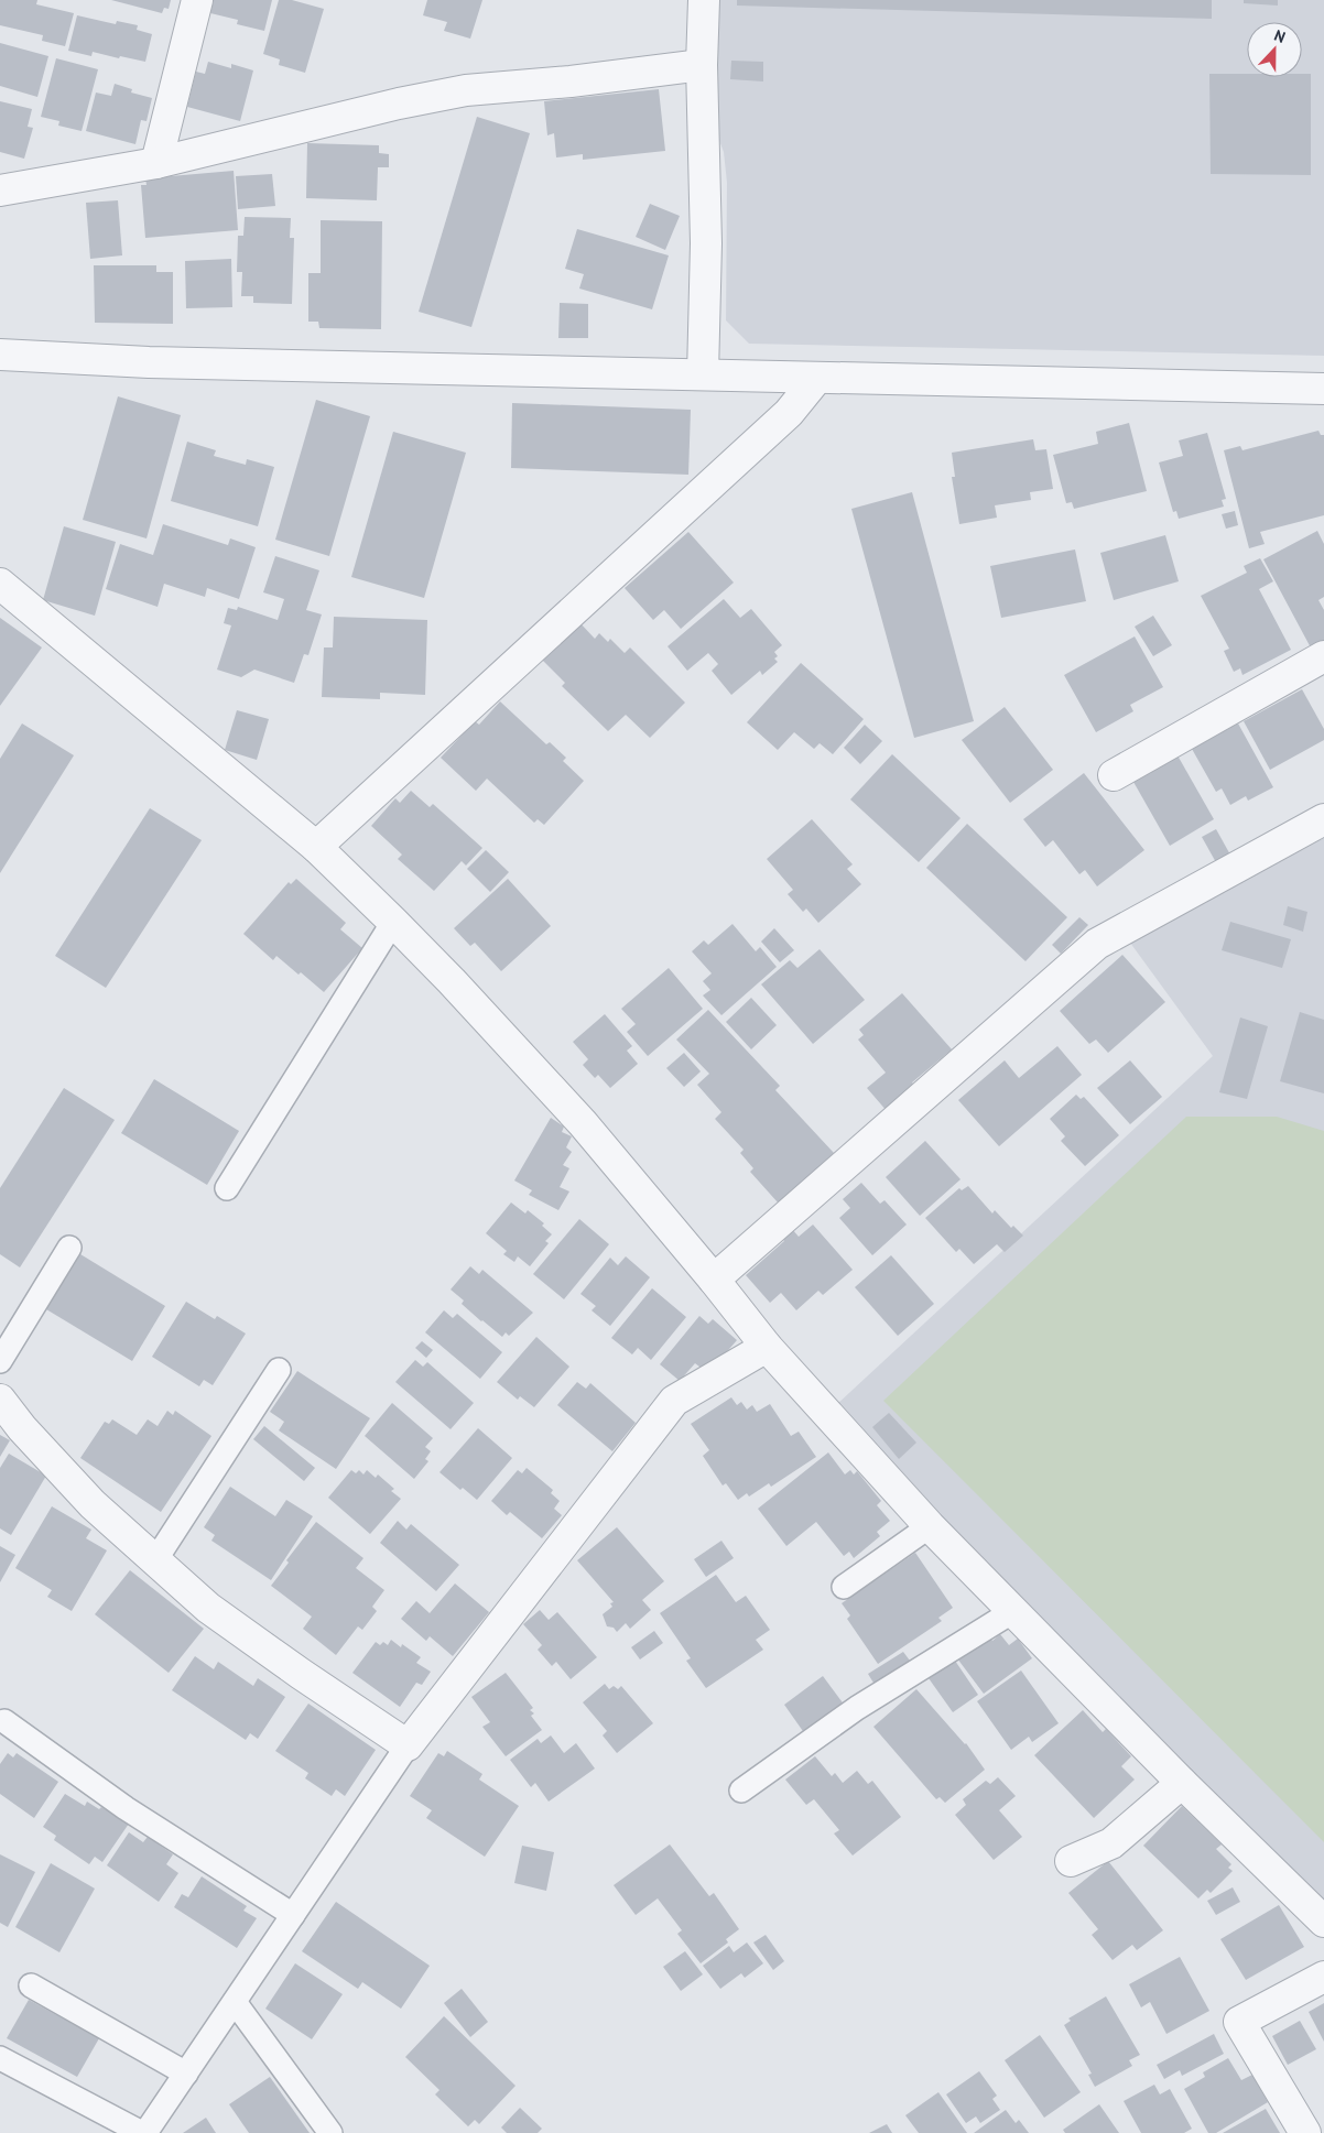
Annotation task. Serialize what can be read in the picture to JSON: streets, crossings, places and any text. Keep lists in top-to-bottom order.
{
  "north": "top"
}
